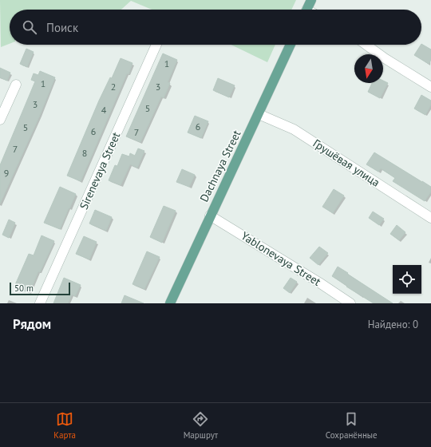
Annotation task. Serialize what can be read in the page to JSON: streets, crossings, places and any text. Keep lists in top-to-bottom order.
{
  "streets": {
    "main road": ["Dachnaya Street"],
    "street": ["Грушёвая улица", "Sirenevaya Street", "Yablonevaya Street"]
  },
  "crossings": [
    ["Грушёвая улица", "Dachnaya Street"],
    ["Dachnaya Street", "Yablonevaya Street"]
  ],
  "house_numbers": [
    "1",
    "1",
    "2",
    "3",
    "3",
    "5",
    "4",
    "6",
    "5",
    "6",
    "7",
    "7",
    "8",
    "9"
  ],
  "scale_bar": "50 m",
  "north": "bottom",
  "page": {
    "search": "Поиск",
    "scale": "50 m",
    "heading": ["Рядом", "Найдено: 0"],
    "nav": ["Карта", "Маршрут", "Сохранённые"]
  }
}
